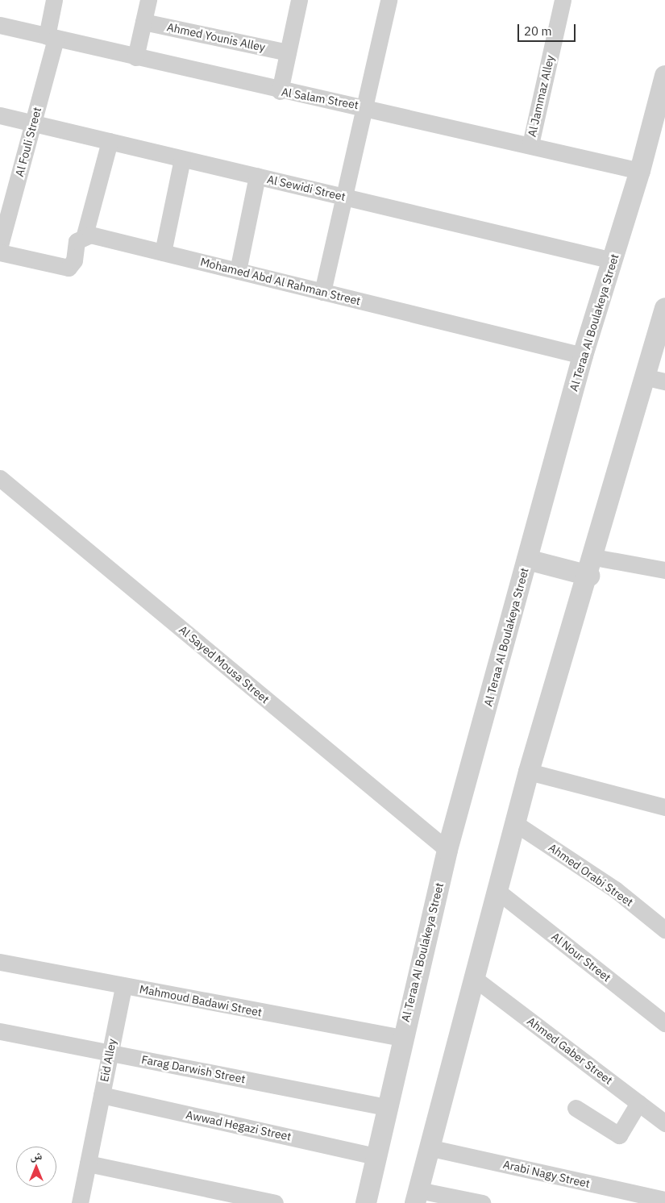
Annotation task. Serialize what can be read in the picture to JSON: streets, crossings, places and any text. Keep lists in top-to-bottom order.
{
  "streets": {
    "street": [
      "Ahmed Younis Alley",
      "Al Jammaz Alley",
      "Al Salam Street",
      "Al Fouli Street",
      "Al Sewidi Street",
      "Mohamed Abd Al Rahman Street",
      "Al Teraa Al Boulakeya Street",
      "Al Sayed Mousa Street",
      "Ahmed Orabi Street",
      "Al Nour Street",
      "Mahmoud Badawi Street",
      "Ahmed Gaber Street",
      "Eid Alley",
      "Farag Darwish Street",
      "Awwad Hegazi Street",
      "Arabi Nagy Street"
    ]
  },
  "crossings": [
    ["Al Jammaz Alley", "Al Salam Street"],
    ["Al Salam Street", "Al Fouli Street"],
    ["Al Salam Street", "Al Teraa Al Boulakeya Street"],
    ["Al Fouli Street", "Al Sewidi Street"],
    ["Al Sewidi Street", "Al Teraa Al Boulakeya Street"],
    ["Mohamed Abd Al Rahman Street", "Al Teraa Al Boulakeya Street"],
    ["Al Teraa Al Boulakeya Street", "Al Sayed Mousa Street"],
    ["Al Teraa Al Boulakeya Street", "Mahmoud Badawi Street"],
    ["Al Teraa Al Boulakeya Street", "Farag Darwish Street"],
    ["Al Teraa Al Boulakeya Street", "Awwad Hegazi Street"],
    ["Mahmoud Badawi Street", "Eid Alley"],
    ["Eid Alley", "Farag Darwish Street"],
    ["Eid Alley", "Awwad Hegazi Street"]
  ],
  "scale_bar": "20 m",
  "north": "top"
}
